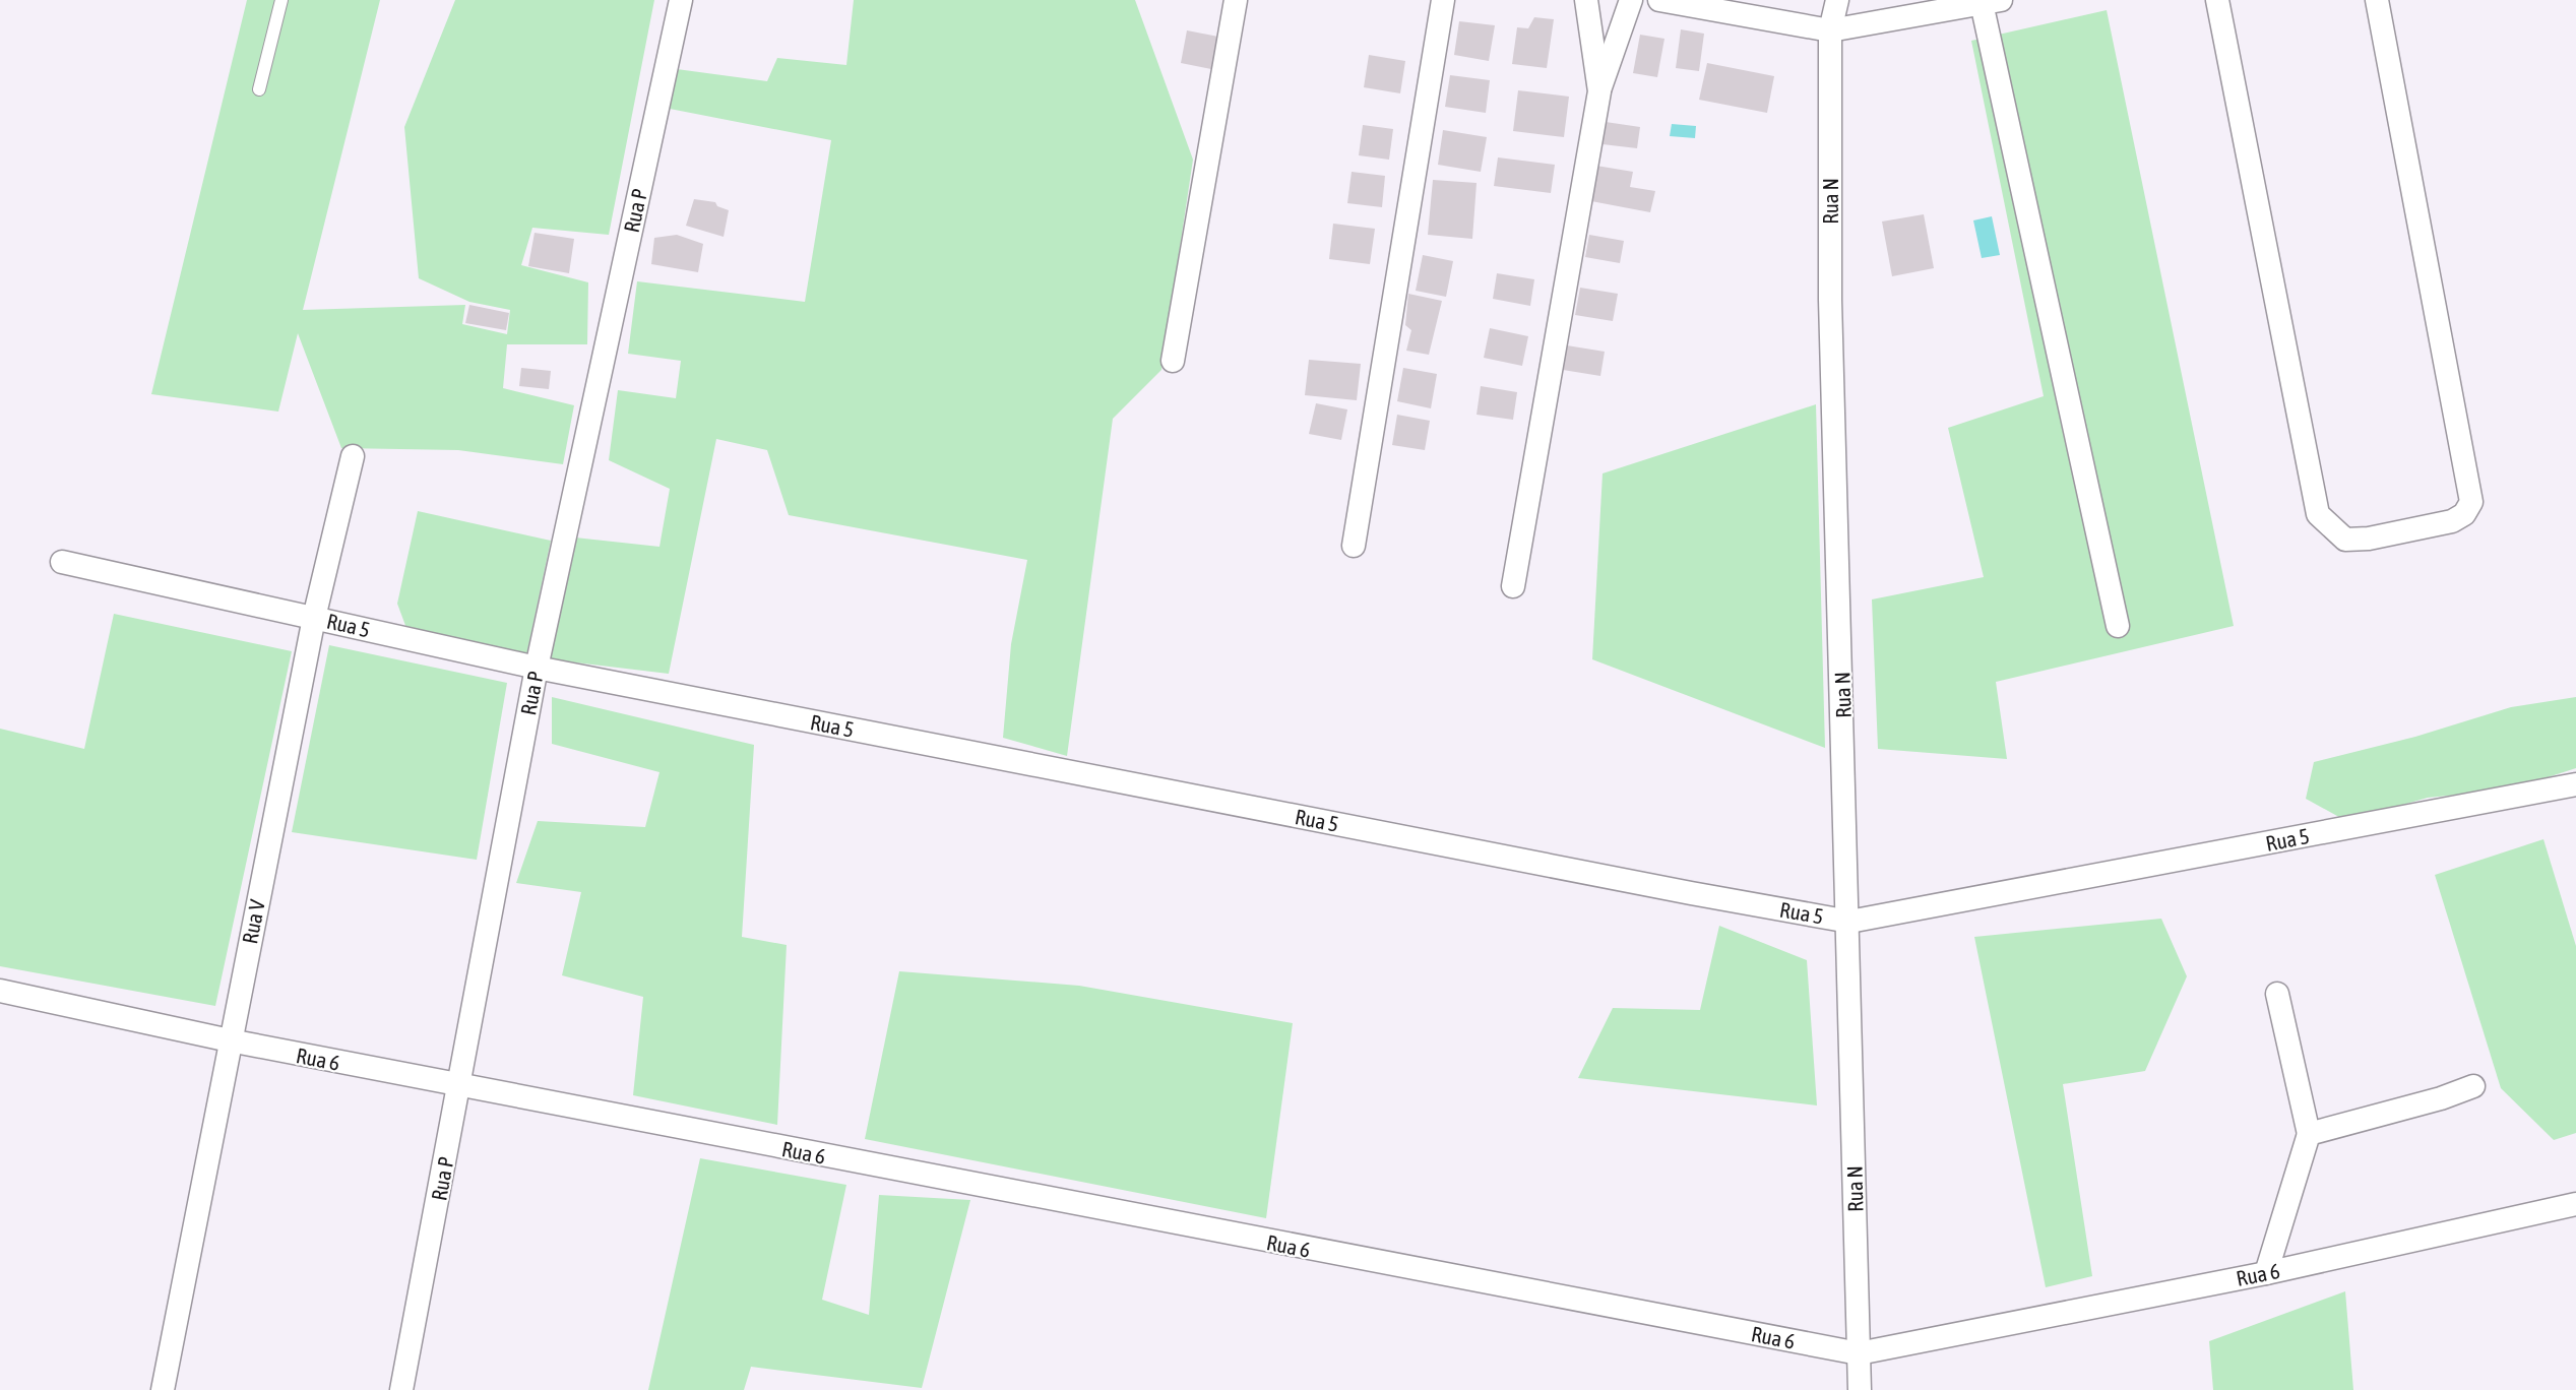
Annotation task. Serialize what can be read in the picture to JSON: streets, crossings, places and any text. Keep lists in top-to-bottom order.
{
  "streets": {
    "street": [
      "Rua N",
      "Rua P",
      "Rua 5",
      "Rua V",
      "Rua 6"
    ]
  },
  "crossings": [
    ["Rua N", "Rua 5"],
    ["Rua N", "Rua 6"],
    ["Rua P", "Rua 5"],
    ["Rua P", "Rua 6"],
    ["Rua 5", "Rua V"],
    ["Rua V", "Rua 6"]
  ]
}
